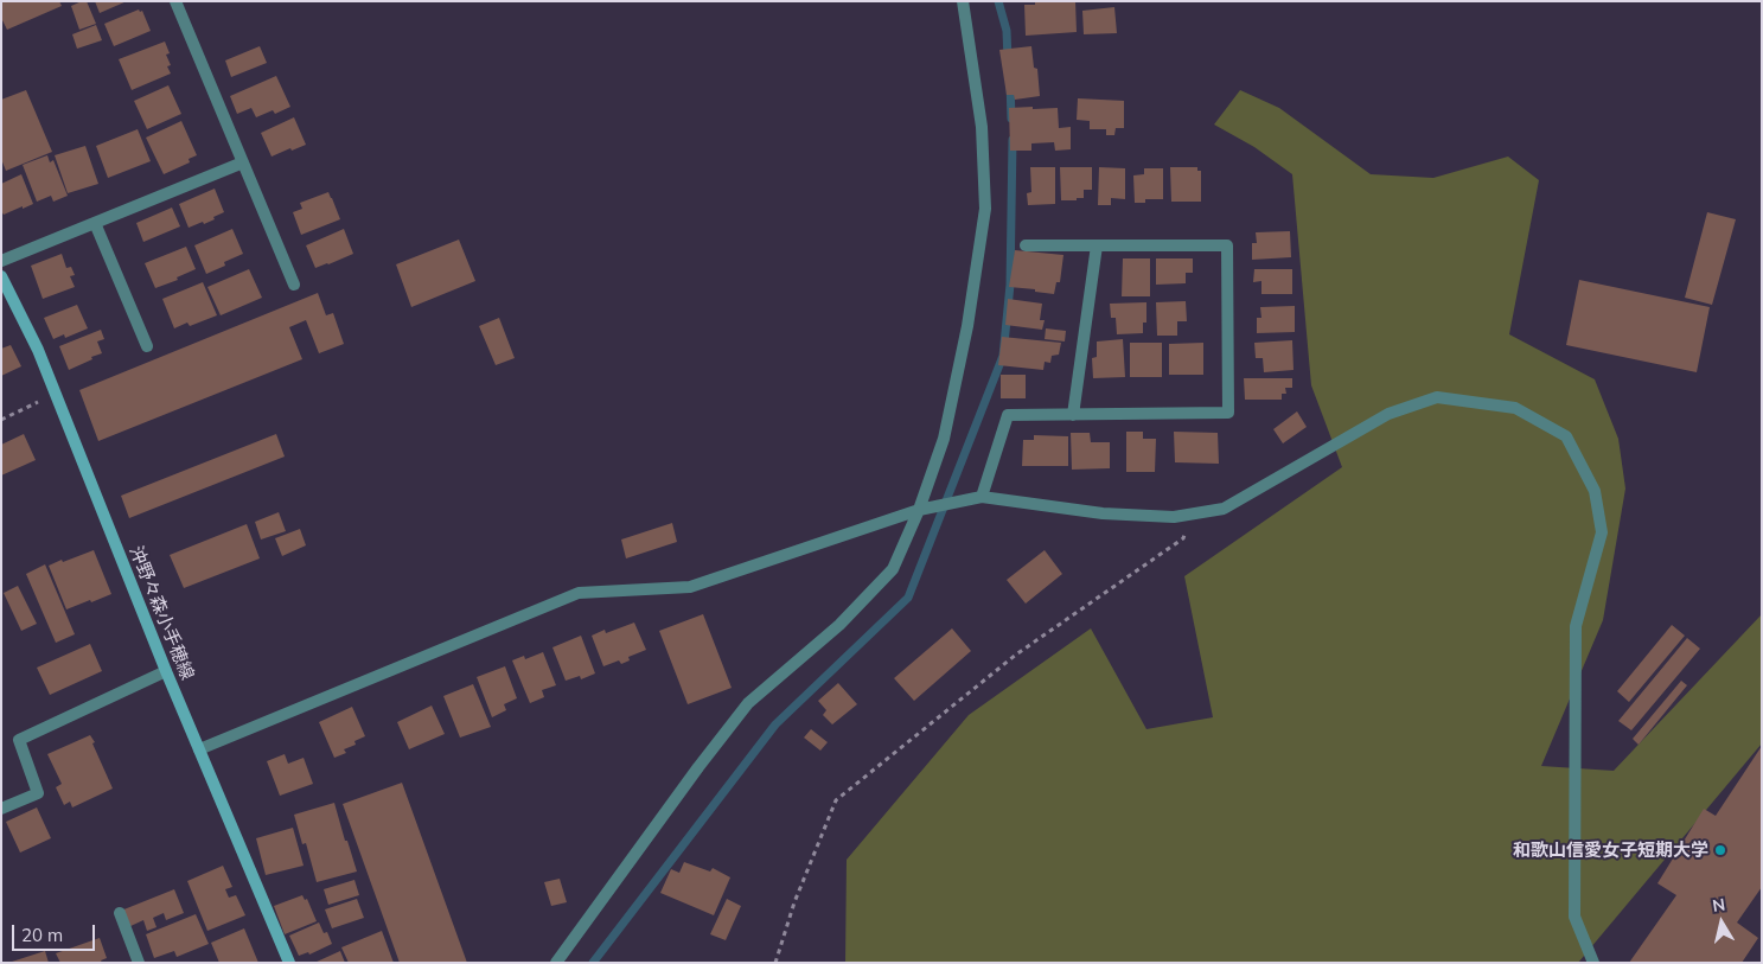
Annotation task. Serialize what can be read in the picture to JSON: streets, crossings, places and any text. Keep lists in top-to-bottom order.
{
  "streets": {
    "main road": ["沖野々森小手穂線"]
  },
  "places": ["和歌山信愛女子短期大学"],
  "scale_bar": "20 m",
  "north": "top"
}
